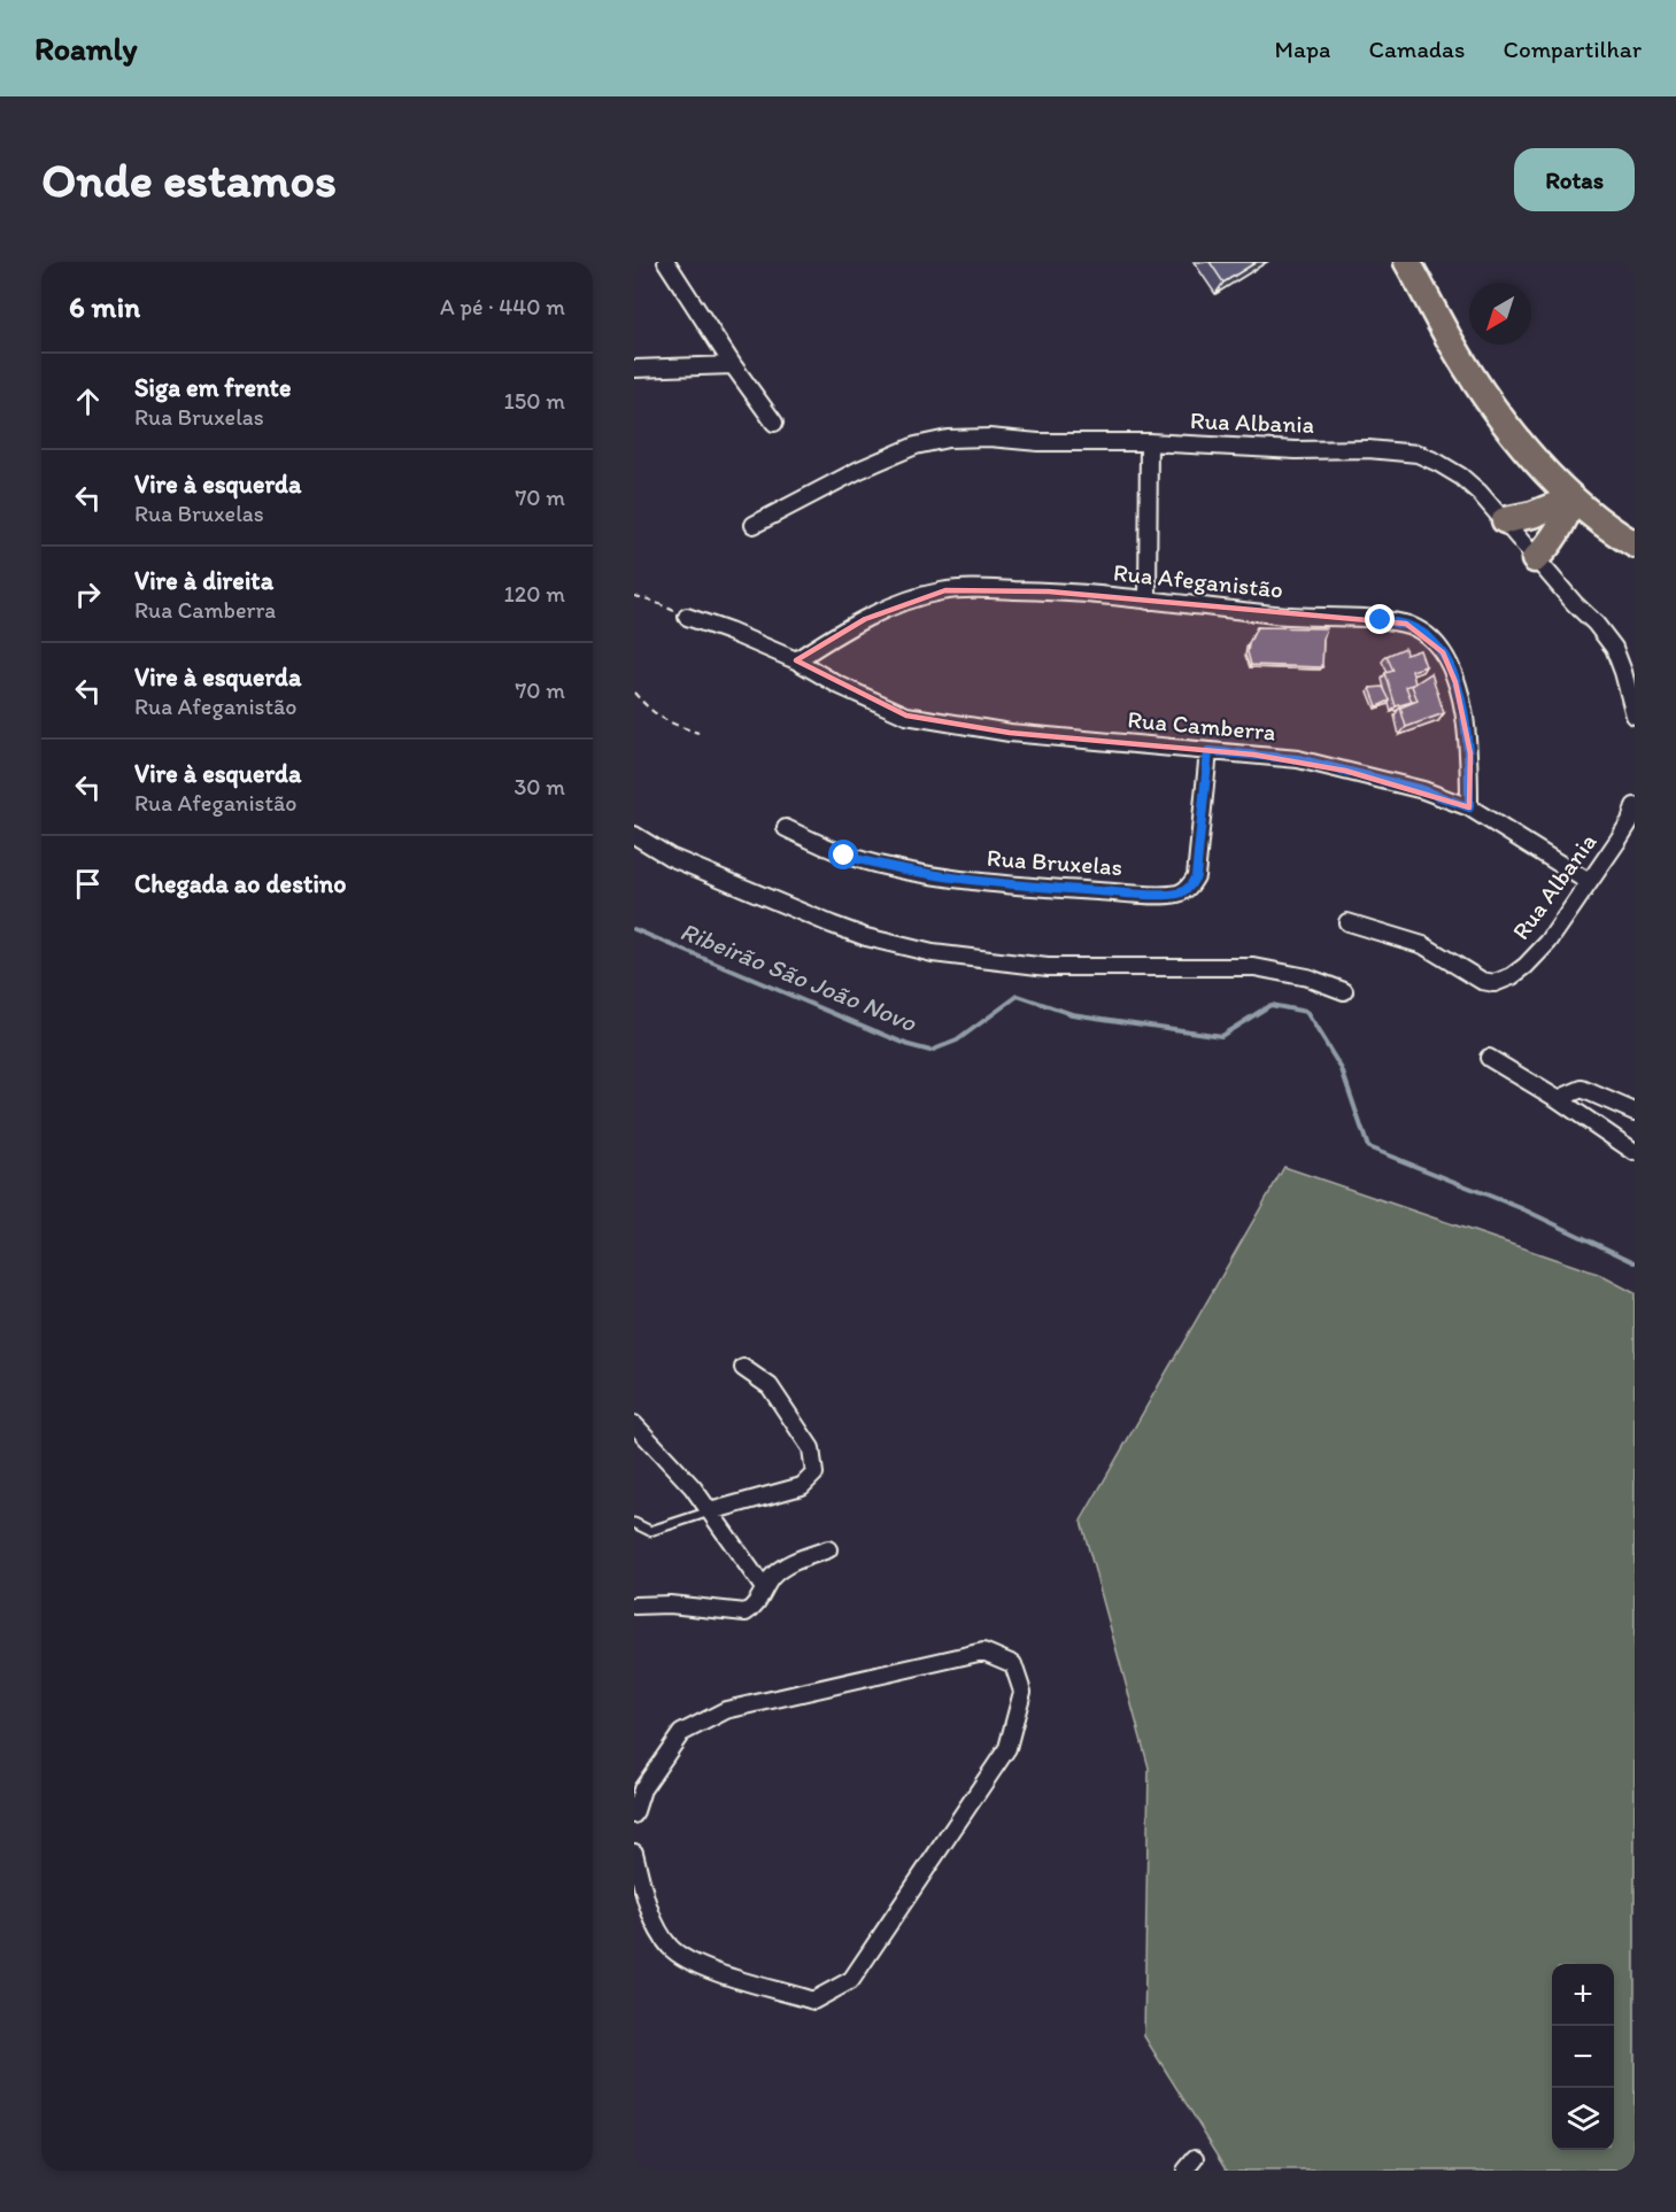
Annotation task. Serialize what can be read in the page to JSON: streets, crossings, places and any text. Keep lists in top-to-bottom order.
{
  "streets": {
    "street": [
      "Rua Albania",
      "Rua Afeganistão",
      "Rua Camberra",
      "Rua Bruxelas"
    ]
  },
  "crossings": [
    ["Rua Albania", "Rua Camberra"],
    ["Rua Afeganistão", "Rua Camberra"],
    ["Rua Camberra", "Rua Bruxelas"]
  ],
  "water": ["Ribeirão São João Novo"],
  "north": "bottom left",
  "page": {
    "header": "Roamly",
    "nav": ["Mapa", "Camadas", "Compartilhar"],
    "buttons": "Rotas",
    "title": "Onde estamos",
    "heading": ["6 min", "A pé · 440 m"],
    "list": [
      ["Siga em frente", "Rua Bruxelas", "150 m"],
      ["Vire à esquerda", "Rua Bruxelas", "70 m"],
      ["Vire à direita", "Rua Camberra", "120 m"],
      ["Vire à esquerda", "Rua Afeganistão", "70 m"],
      ["Vire à esquerda", "Rua Afeganistão", "30 m"],
      "Chegada ao destino"
    ],
    "map_buttons": ["+", "−"]
  }
}
